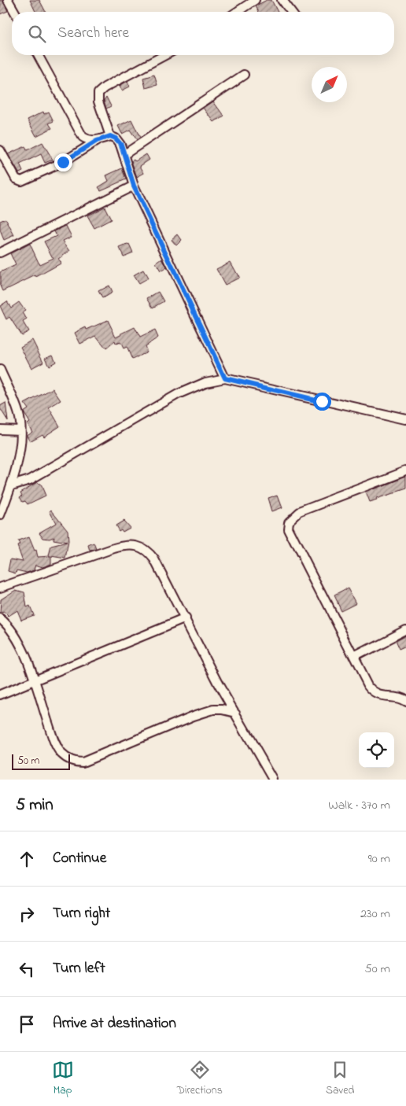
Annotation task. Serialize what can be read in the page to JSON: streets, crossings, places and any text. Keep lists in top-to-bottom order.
{
  "scale_bar": "50 m",
  "north": "top right",
  "page": {
    "search": "Search here",
    "scale": "50 m",
    "heading": ["5 min", "Walk · 370 m"],
    "list": [
      ["Continue", "90 m"],
      ["Turn right", "230 m"],
      ["Turn left", "50 m"],
      "Arrive at destination"
    ],
    "nav": ["Map", "Directions", "Saved"]
  }
}
